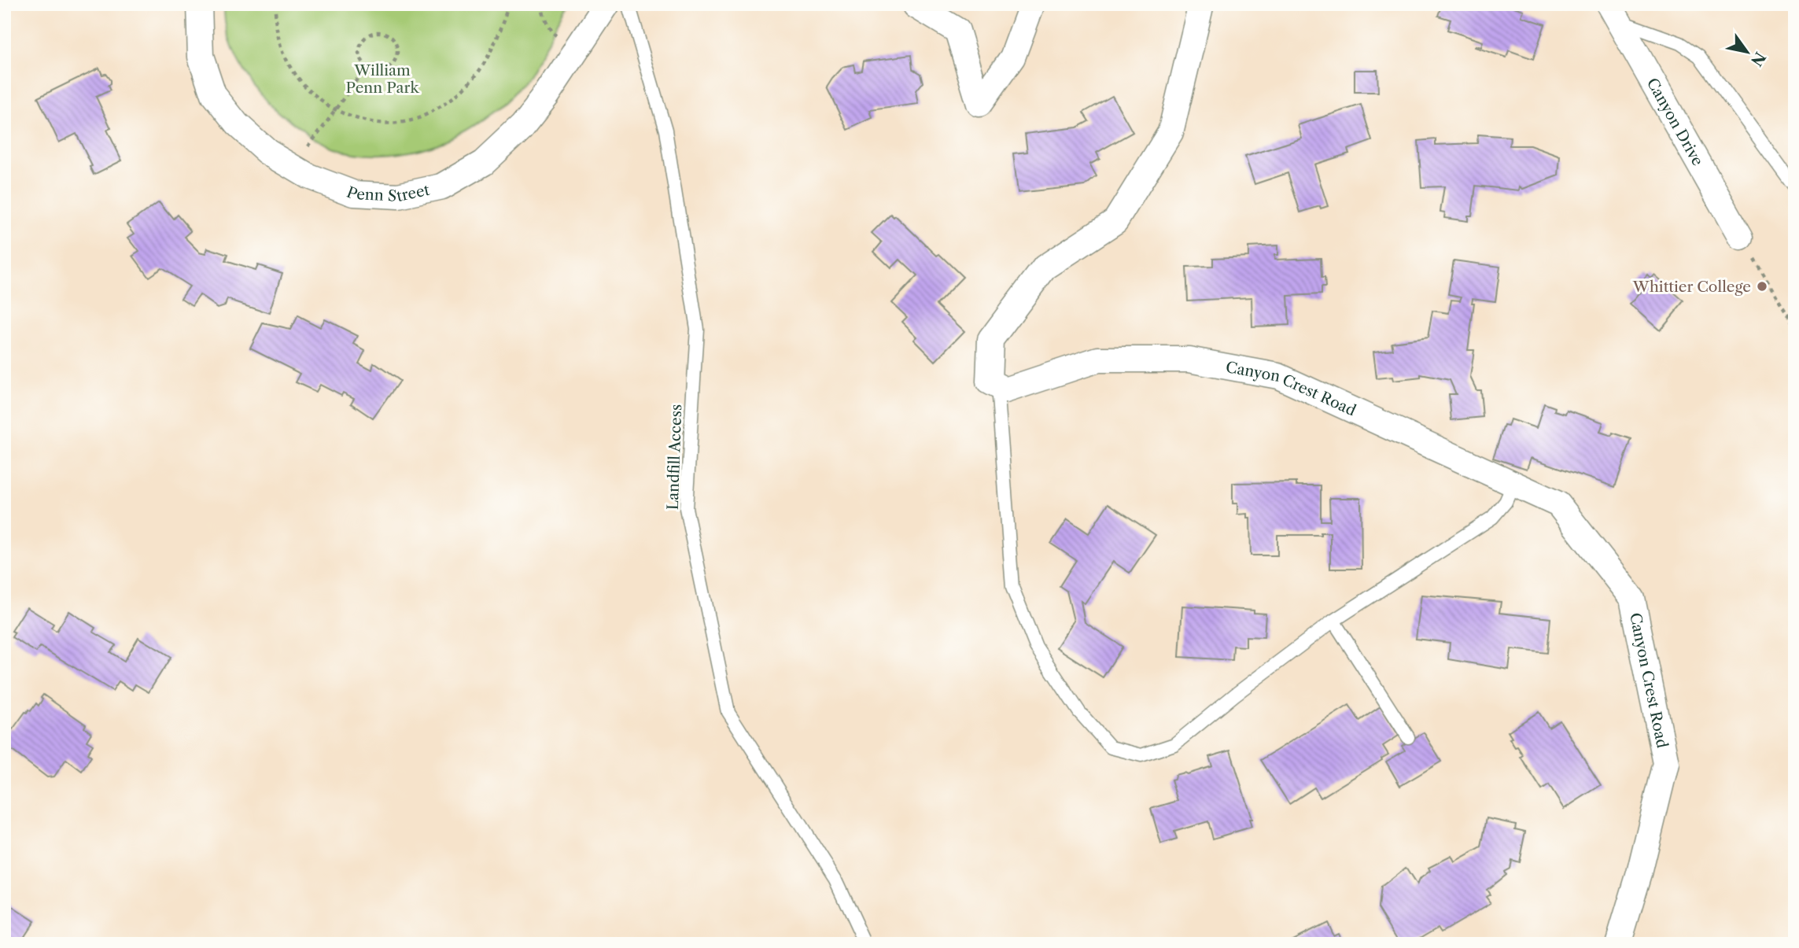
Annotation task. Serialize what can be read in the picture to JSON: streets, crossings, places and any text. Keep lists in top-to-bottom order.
{
  "streets": {
    "street": ["Canyon Drive", "Penn Street", "Canyon Crest Road"],
    "lane": ["Landfill Access"]
  },
  "parks": ["William Penn Park"],
  "places": ["Whittier College"],
  "north": "bottom right"
}
